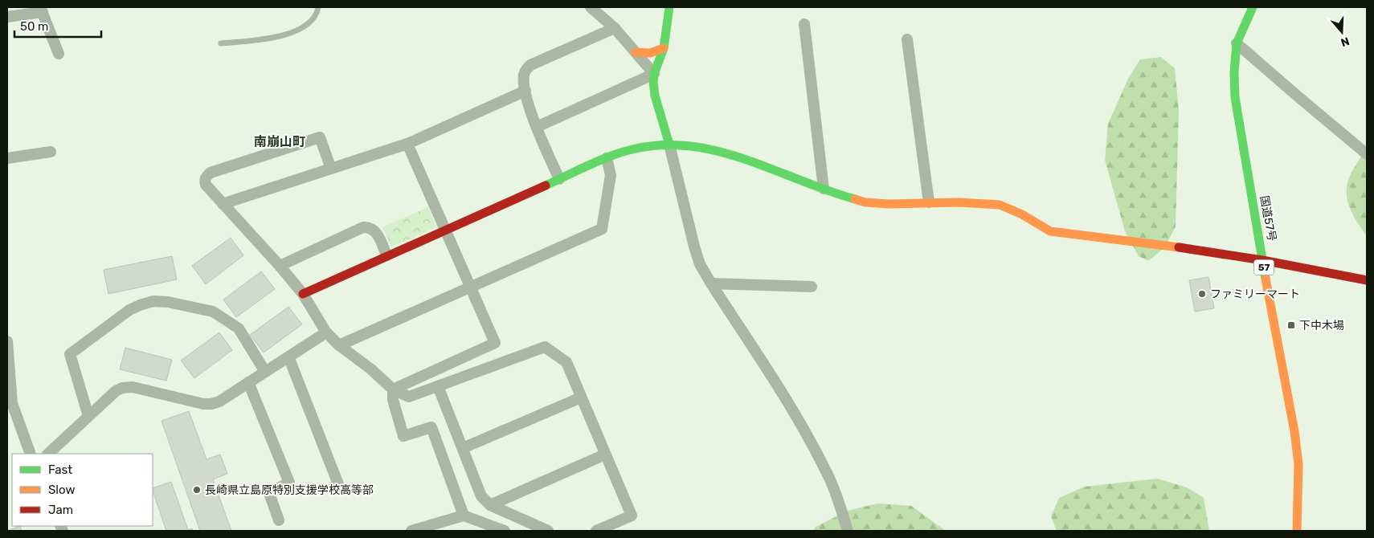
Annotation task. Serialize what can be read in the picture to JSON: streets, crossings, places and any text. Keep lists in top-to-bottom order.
{
  "streets": {
    "main road": ["国道57号", "57"]
  },
  "districts": ["南崩山町"],
  "places": {
    "other": ["ファミリーマート", "長崎県立島原特別支援学校高等部"],
    "transit": ["下中木場"]
  },
  "legend": ["Fast", "Slow", "Jam"],
  "scale_bar": "50 m",
  "north": "bottom"
}
